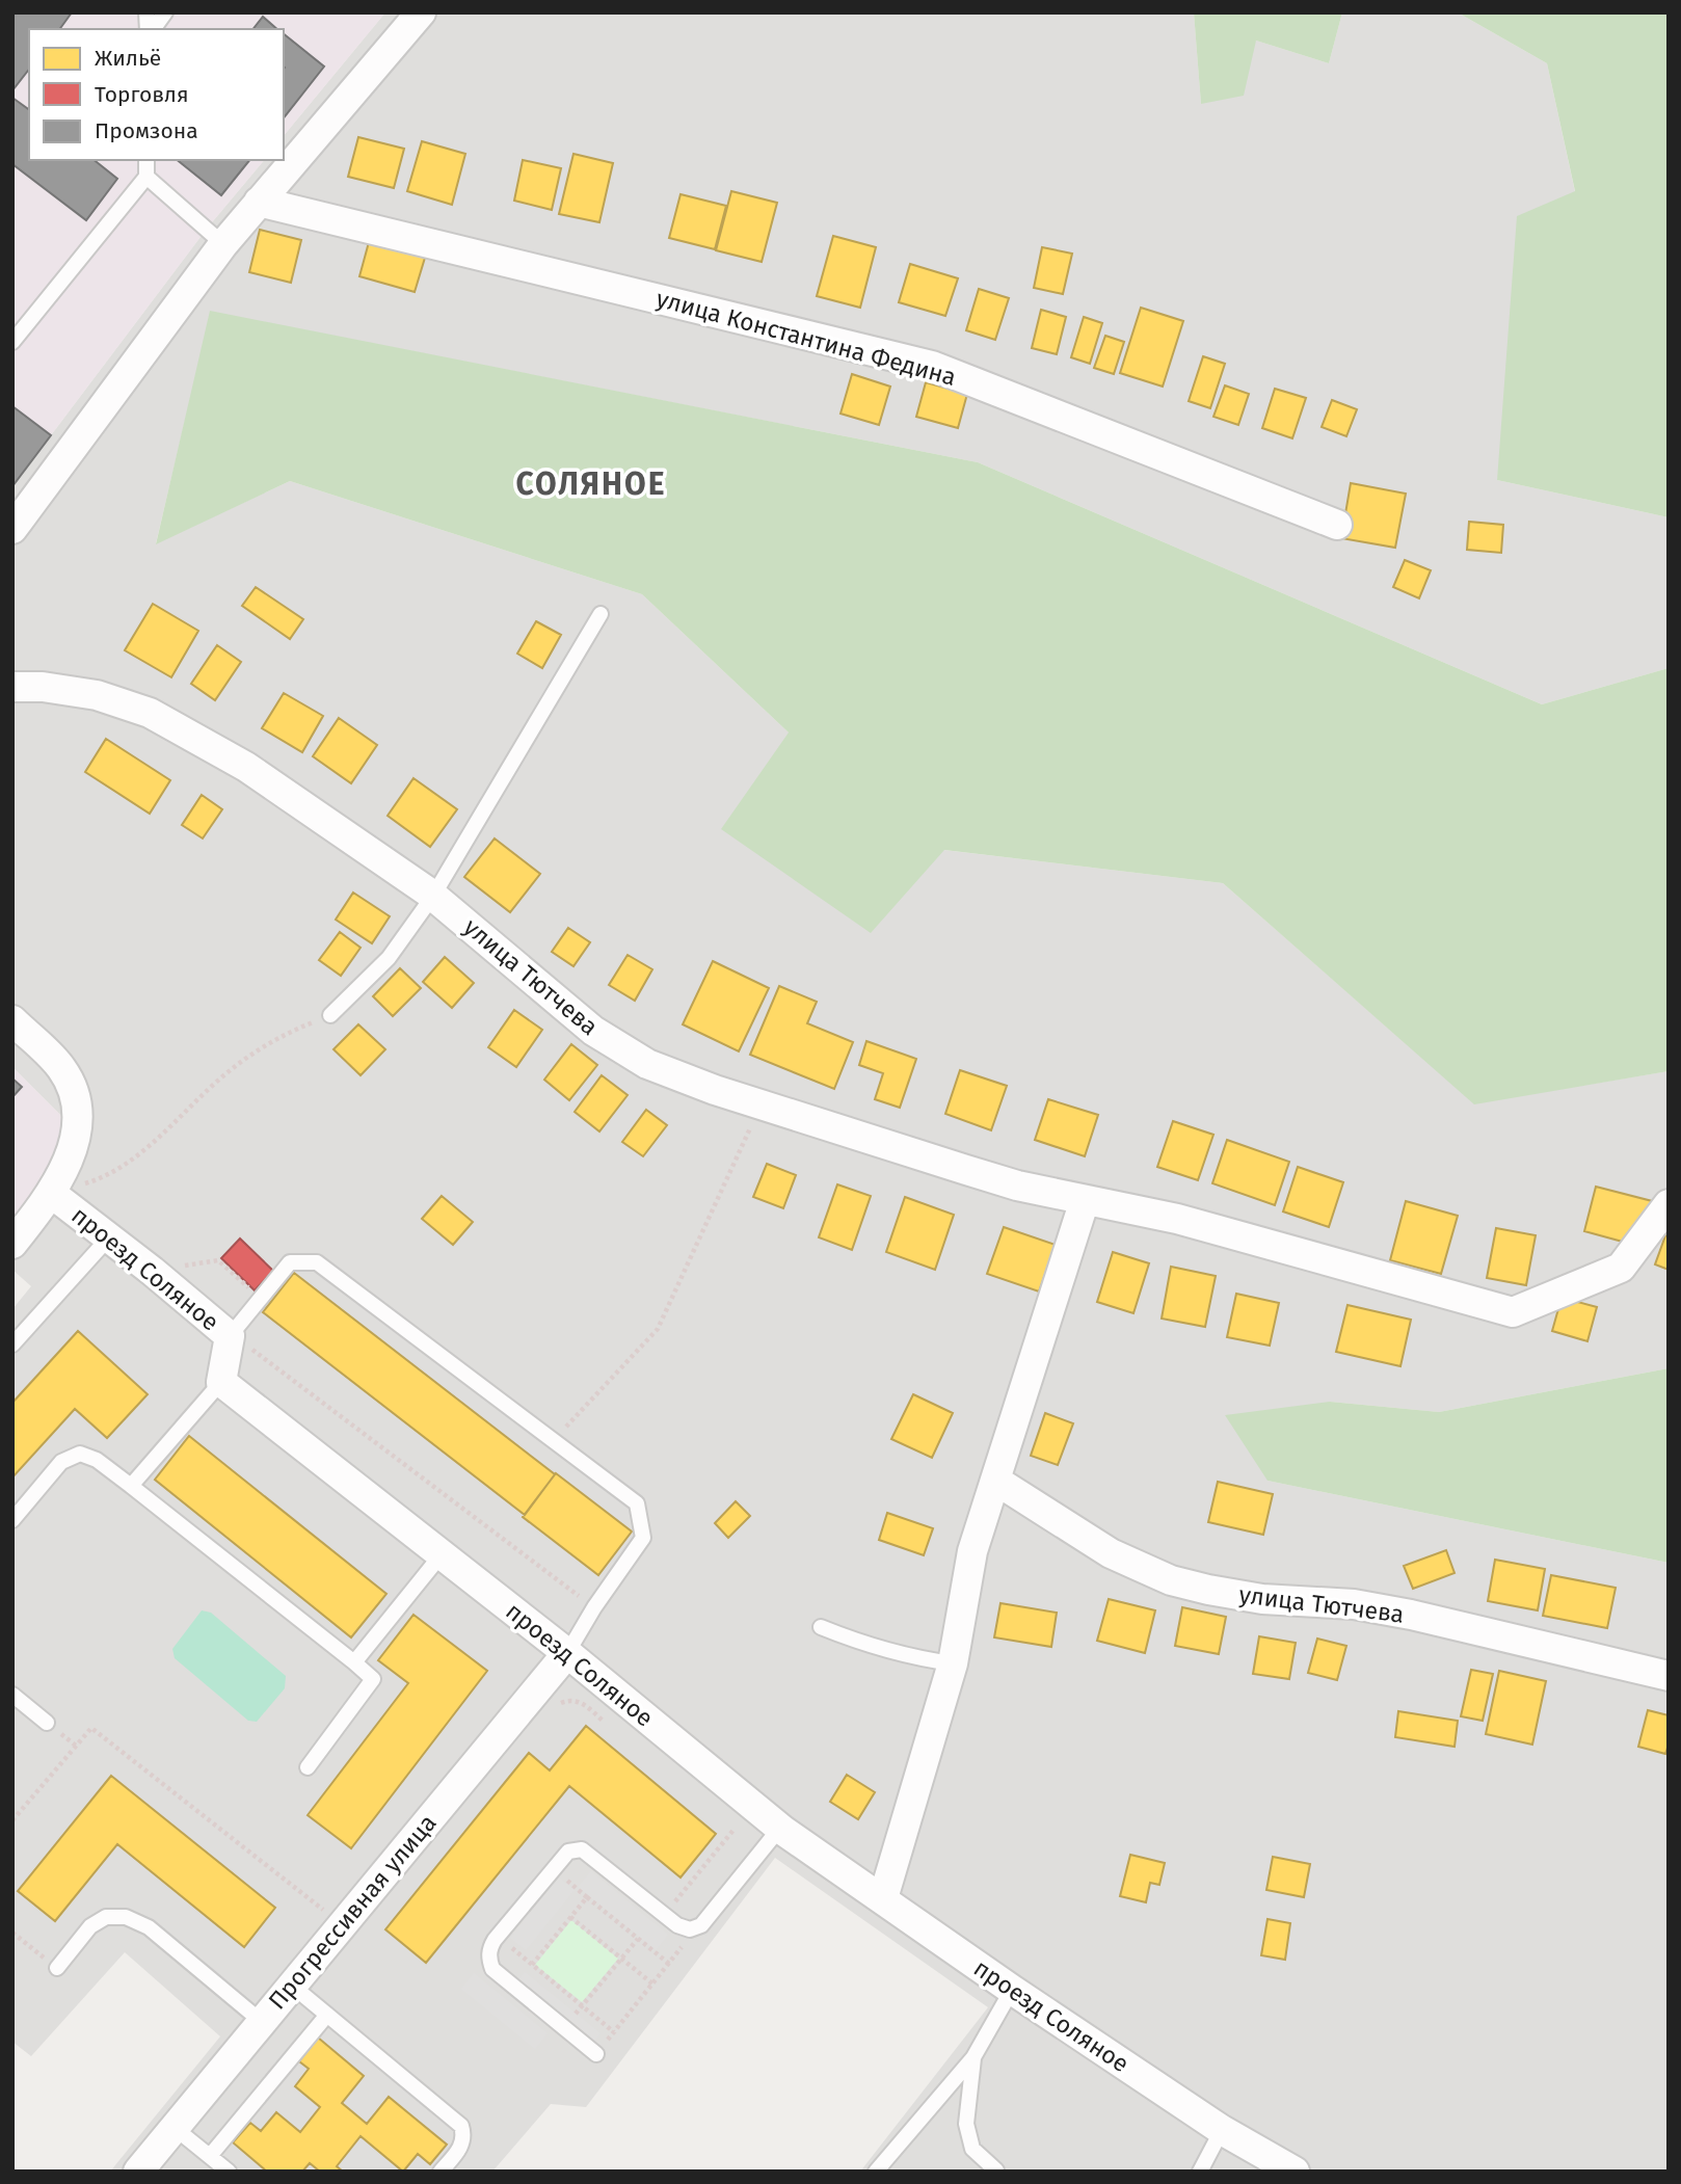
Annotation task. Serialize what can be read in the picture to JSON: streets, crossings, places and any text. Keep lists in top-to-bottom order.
{
  "streets": {
    "street": [
      "улица Константина Федина",
      "улица Тютчева",
      "проезд Соляное",
      "Прогрессивная улица"
    ]
  },
  "crossings": [
    ["проезд Соляное", "Прогрессивная улица"]
  ],
  "districts": ["СОЛЯНОЕ"],
  "legend": ["Жильё", "Торговля", "Промзона"]
}
